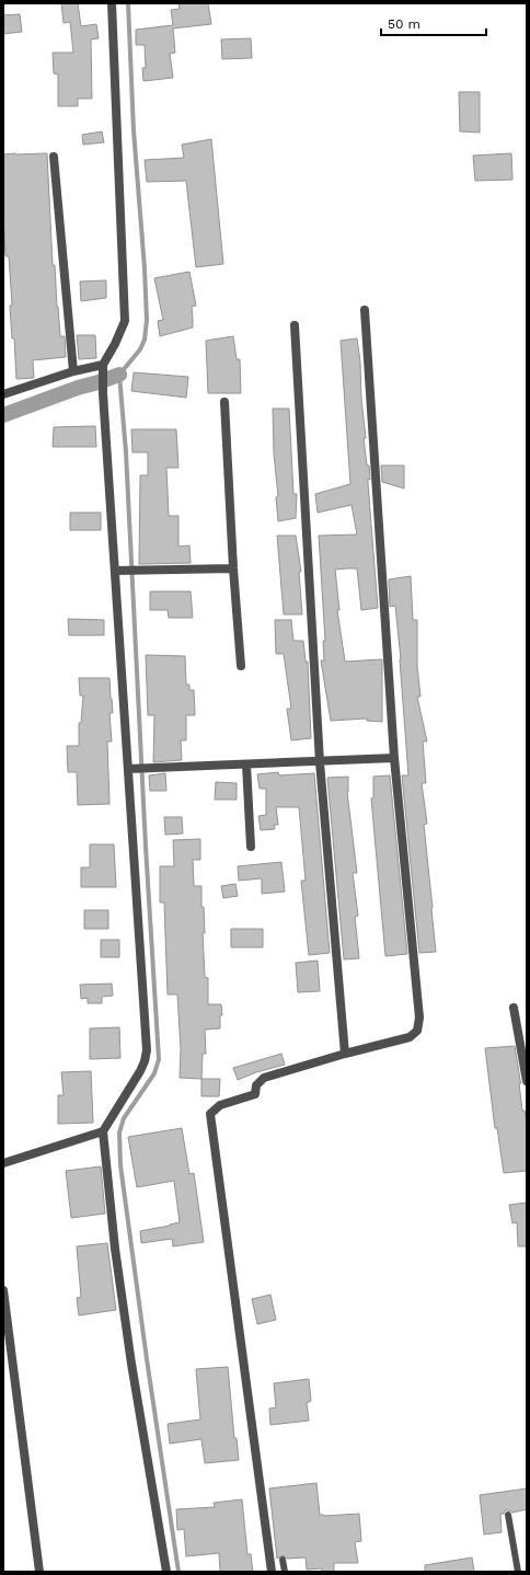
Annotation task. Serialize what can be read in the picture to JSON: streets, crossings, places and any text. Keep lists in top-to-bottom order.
{
  "scale_bar": "50 m"
}
